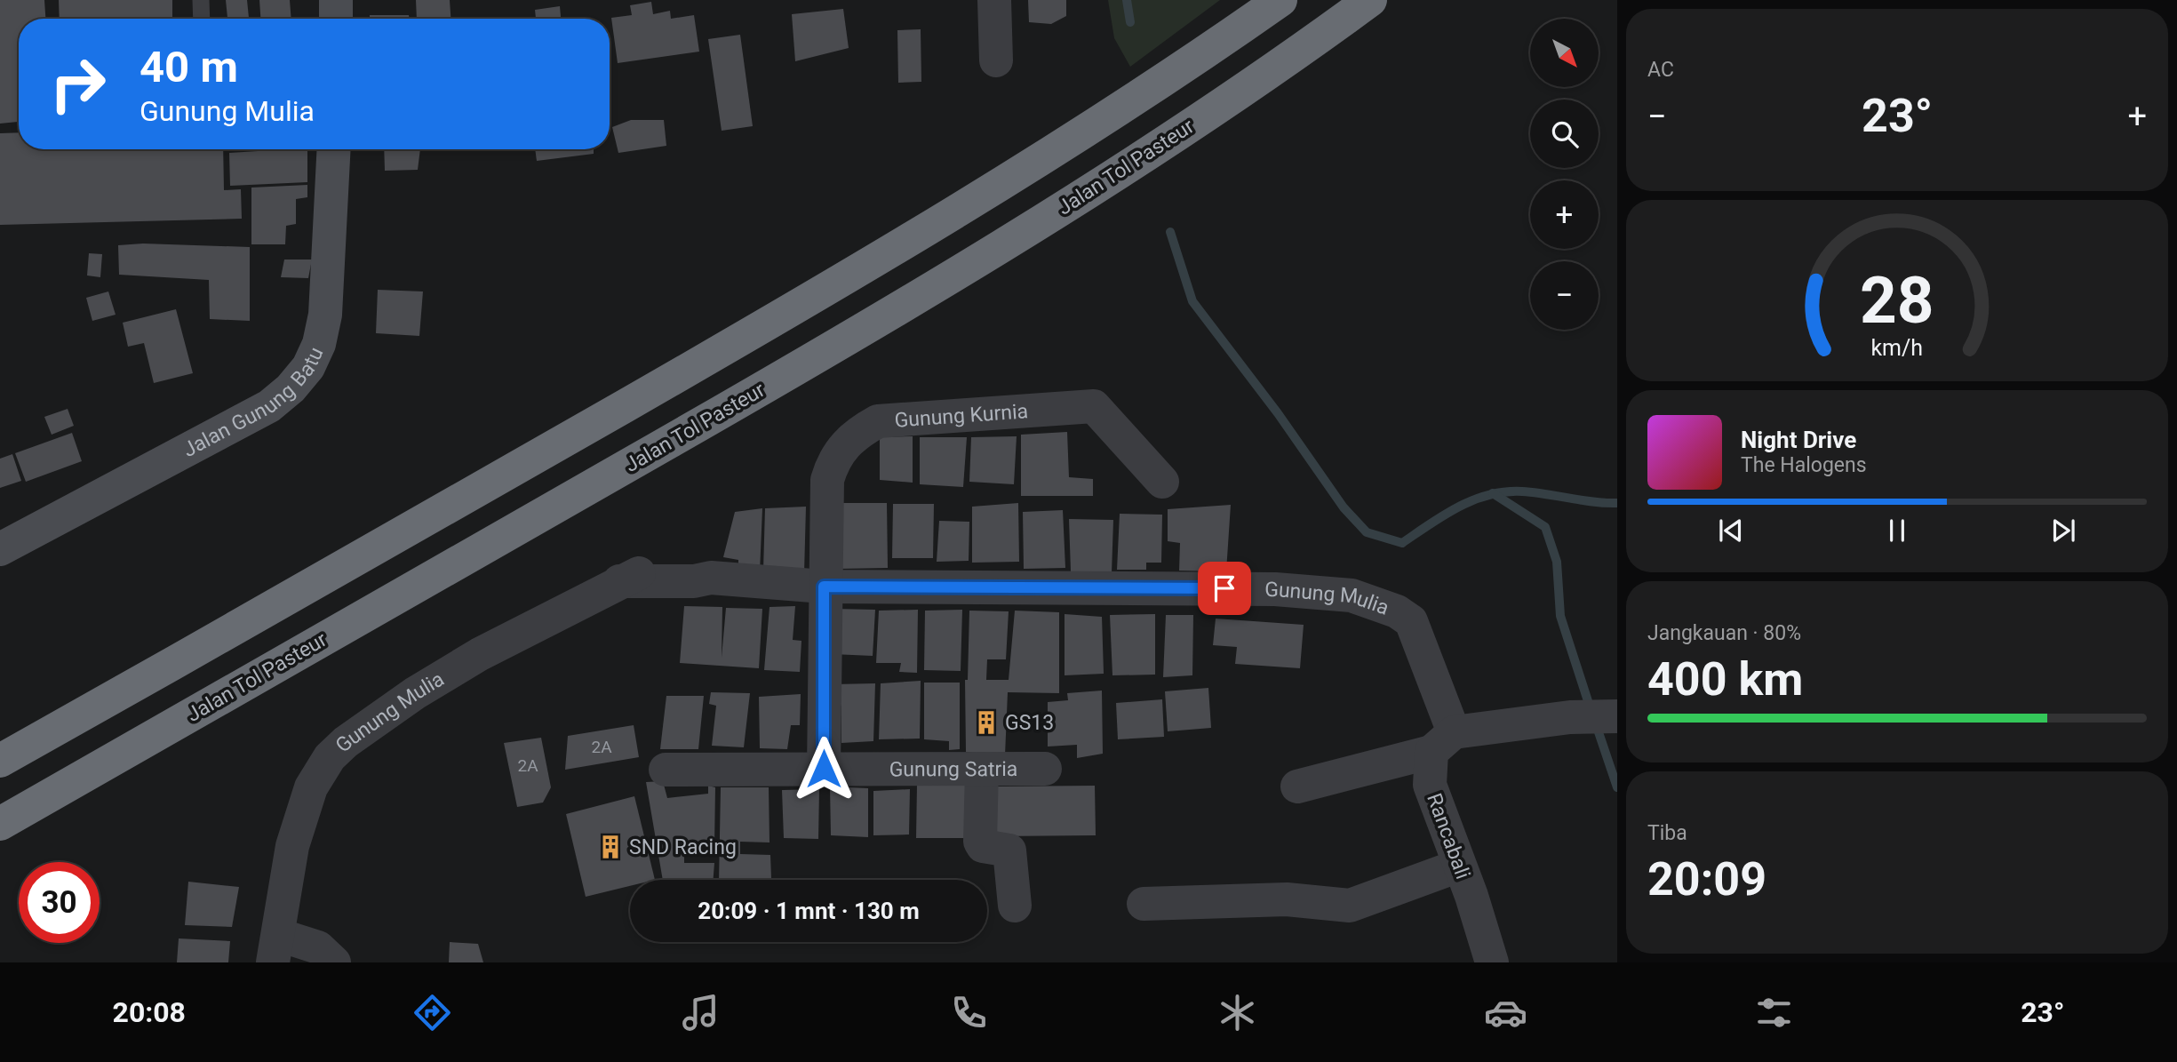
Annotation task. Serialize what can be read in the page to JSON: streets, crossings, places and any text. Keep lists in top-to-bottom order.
{
  "streets": {
    "highway": ["Jalan Tol Pasteur"],
    "main road": ["Jalan Gunung Batu"],
    "street": [
      "Gunung Kurnia",
      "Gunung Mulia",
      "Gunung Satria",
      "Rancabali"
    ]
  },
  "crossings": [
    ["Gunung Kurnia", "Gunung Mulia"],
    ["Gunung Mulia", "Rancabali"]
  ],
  "places": {
    "building": ["GS13", "SND Racing"]
  },
  "house_numbers": ["2A", "2A"],
  "north": "bottom right",
  "page": {
    "tile": [
      "AC",
      ["Jangkauan · 80%", "400 km"],
      ["Tiba", "20:09"]
    ],
    "map_buttons": ["+", "−"],
    "turn": ["40 m", "Gunung Mulia"],
    "heat": ["−", "23°", "+"],
    "song": ["Night Drive", "The Halogens"],
    "limit": "30",
    "trip": "20:09 · 1 mnt · 130 m",
    "tabs": ["20:08", "23°"],
    "gauge": ["28", "km/h"]
  }
}
